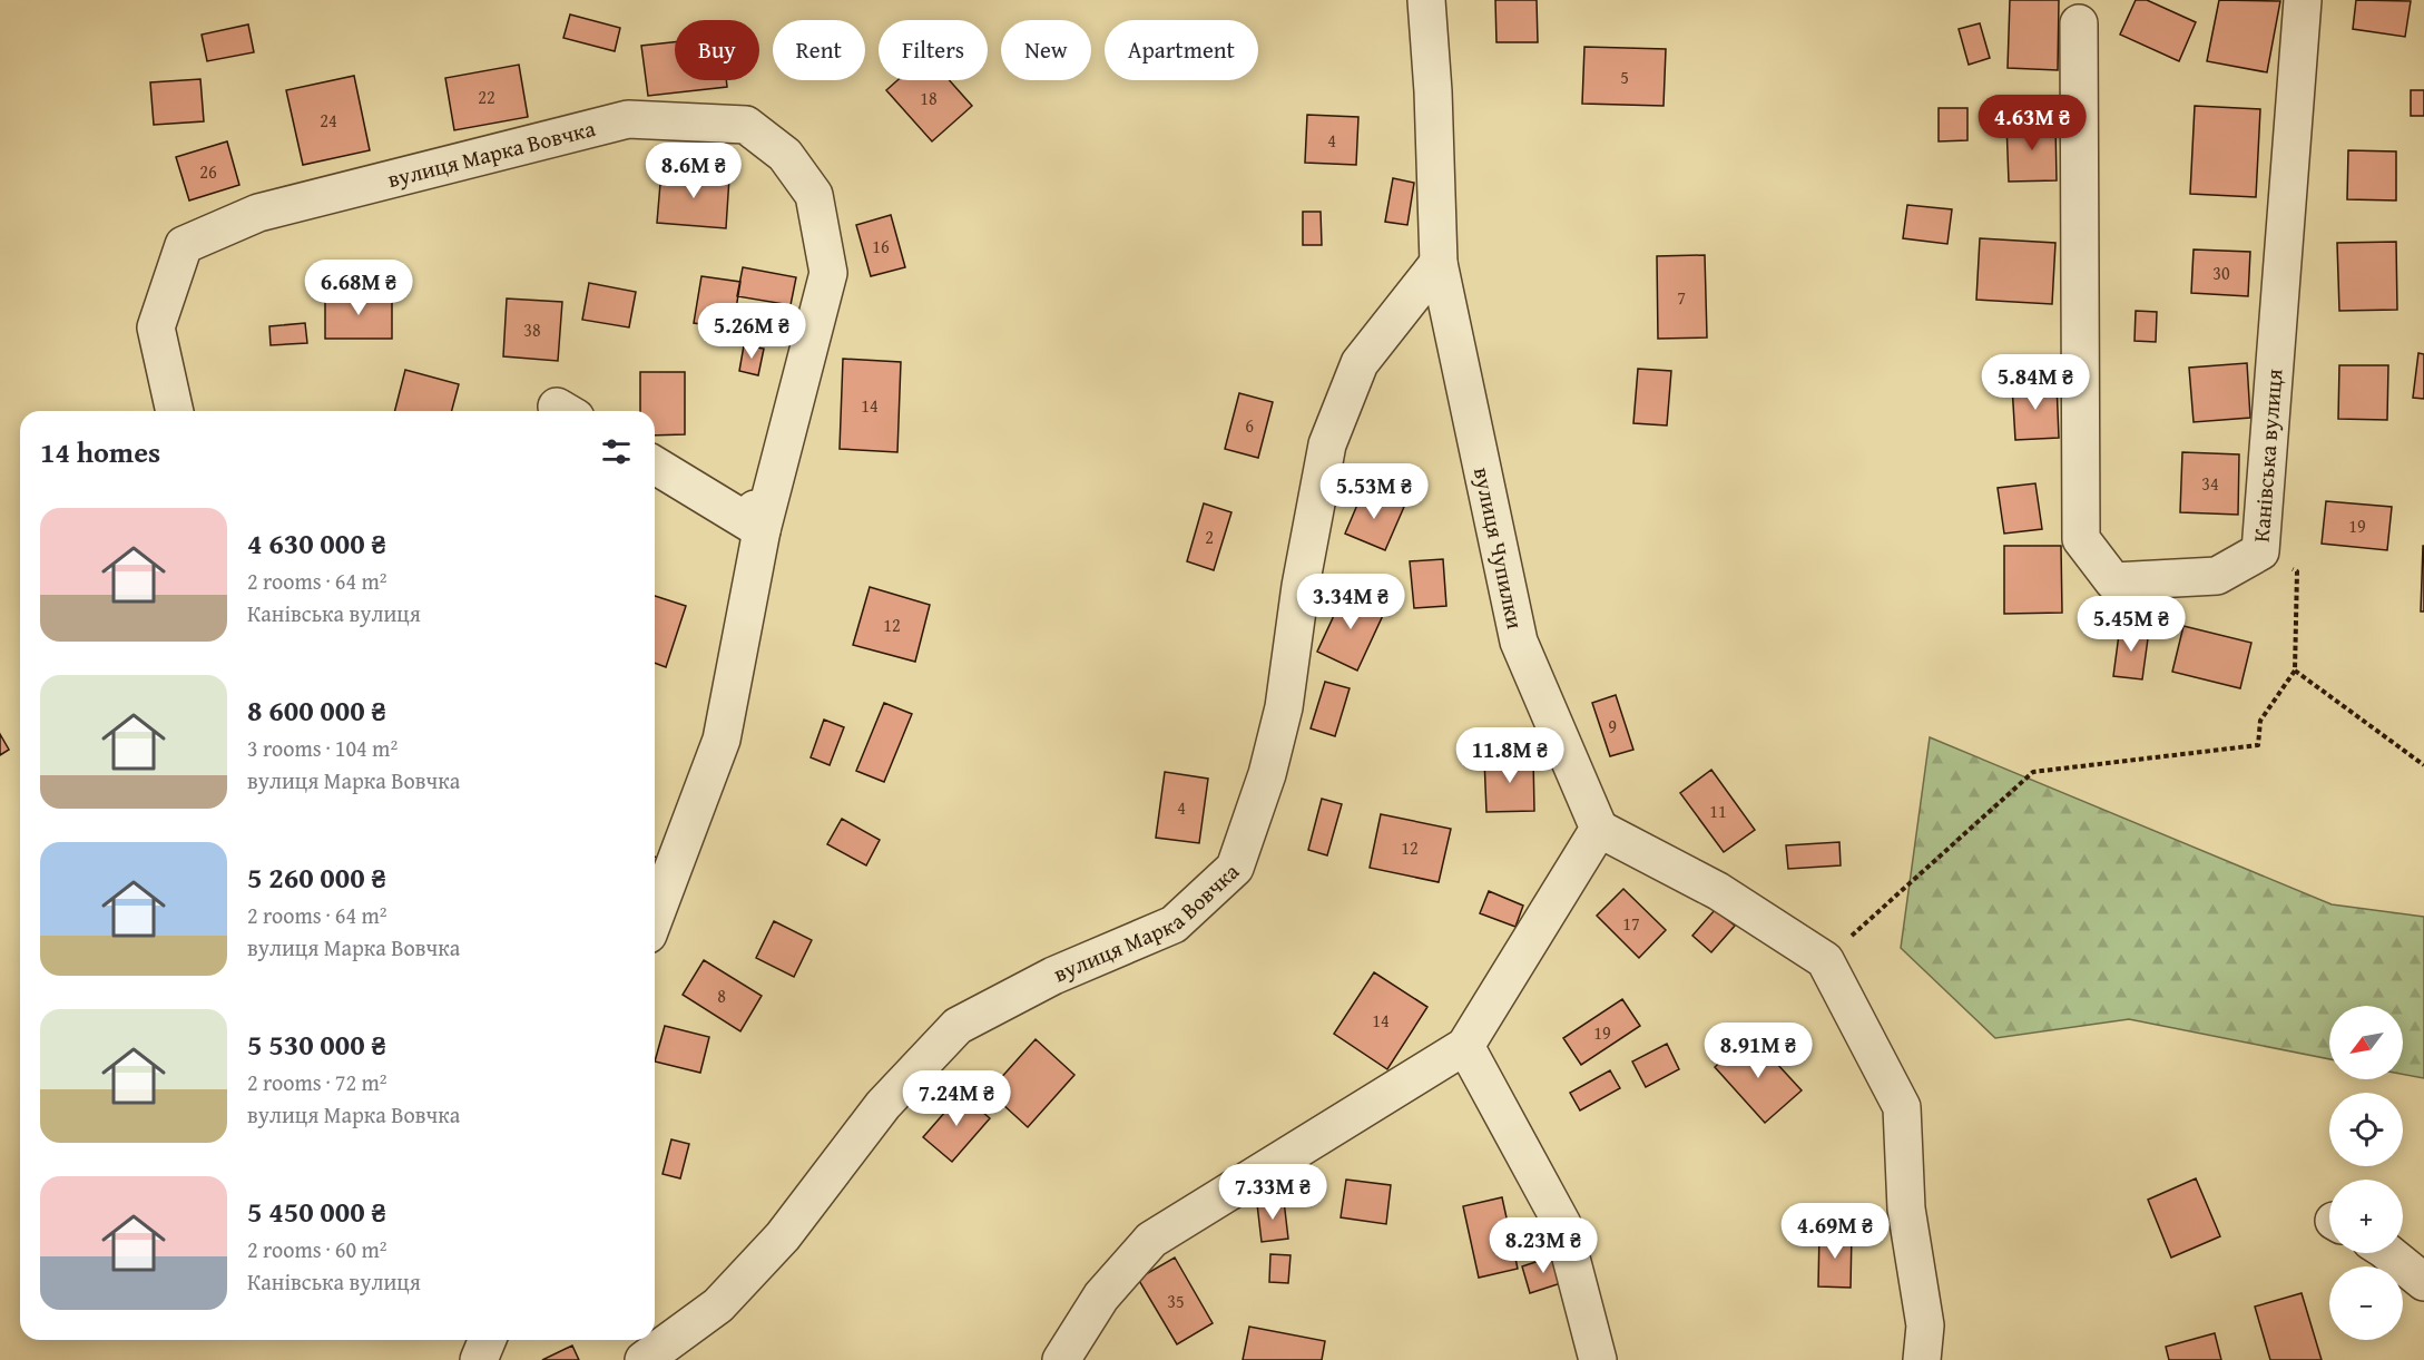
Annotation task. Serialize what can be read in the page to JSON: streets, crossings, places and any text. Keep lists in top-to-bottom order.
{
  "streets": {
    "street": ["вулиця Марка Вовчка", "Канівська вулиця", "вулиця Чупилки"]
  },
  "crossings": [
    ["вулиця Марка Вовчка", "вулиця Чупилки"]
  ],
  "house_numbers": [
    "5",
    "22",
    "18",
    "24",
    "4",
    "26",
    "16",
    "30",
    "7",
    "38",
    "14",
    "6",
    "34",
    "19",
    "2",
    "12",
    "9",
    "4",
    "11",
    "12",
    "17",
    "8",
    "14",
    "19",
    "35"
  ],
  "north": "bottom left",
  "page": {
    "chip": [
      "Buy",
      "Rent",
      "Filters",
      "New",
      "Apartment"
    ],
    "price": [
      "4.63M ₴",
      "8.6M ₴",
      "6.68M ₴",
      "5.26M ₴",
      "5.84M ₴",
      "5.53M ₴",
      "3.34M ₴",
      "5.45M ₴",
      "11.8M ₴",
      "8.91M ₴",
      "7.24M ₴",
      "7.33M ₴",
      "4.69M ₴",
      "8.23M ₴"
    ],
    "heading": "14 homes",
    "list": [
      {
        "name": "4 630 000 ₴",
        "note": "2 rooms · 64 m² · Канівська вулиця"
      },
      {
        "name": "8 600 000 ₴",
        "note": "3 rooms · 104 m² · вулиця Марка Вовчка"
      },
      {
        "name": "5 260 000 ₴",
        "note": "2 rooms · 64 m² · вулиця Марка Вовчка"
      },
      {
        "name": "5 530 000 ₴",
        "note": "2 rooms · 72 m² · вулиця Марка Вовчка"
      },
      {
        "name": "5 450 000 ₴",
        "note": "2 rooms · 60 m² · Канівська вулиця"
      }
    ],
    "map_buttons": ["+", "−"]
  }
}
